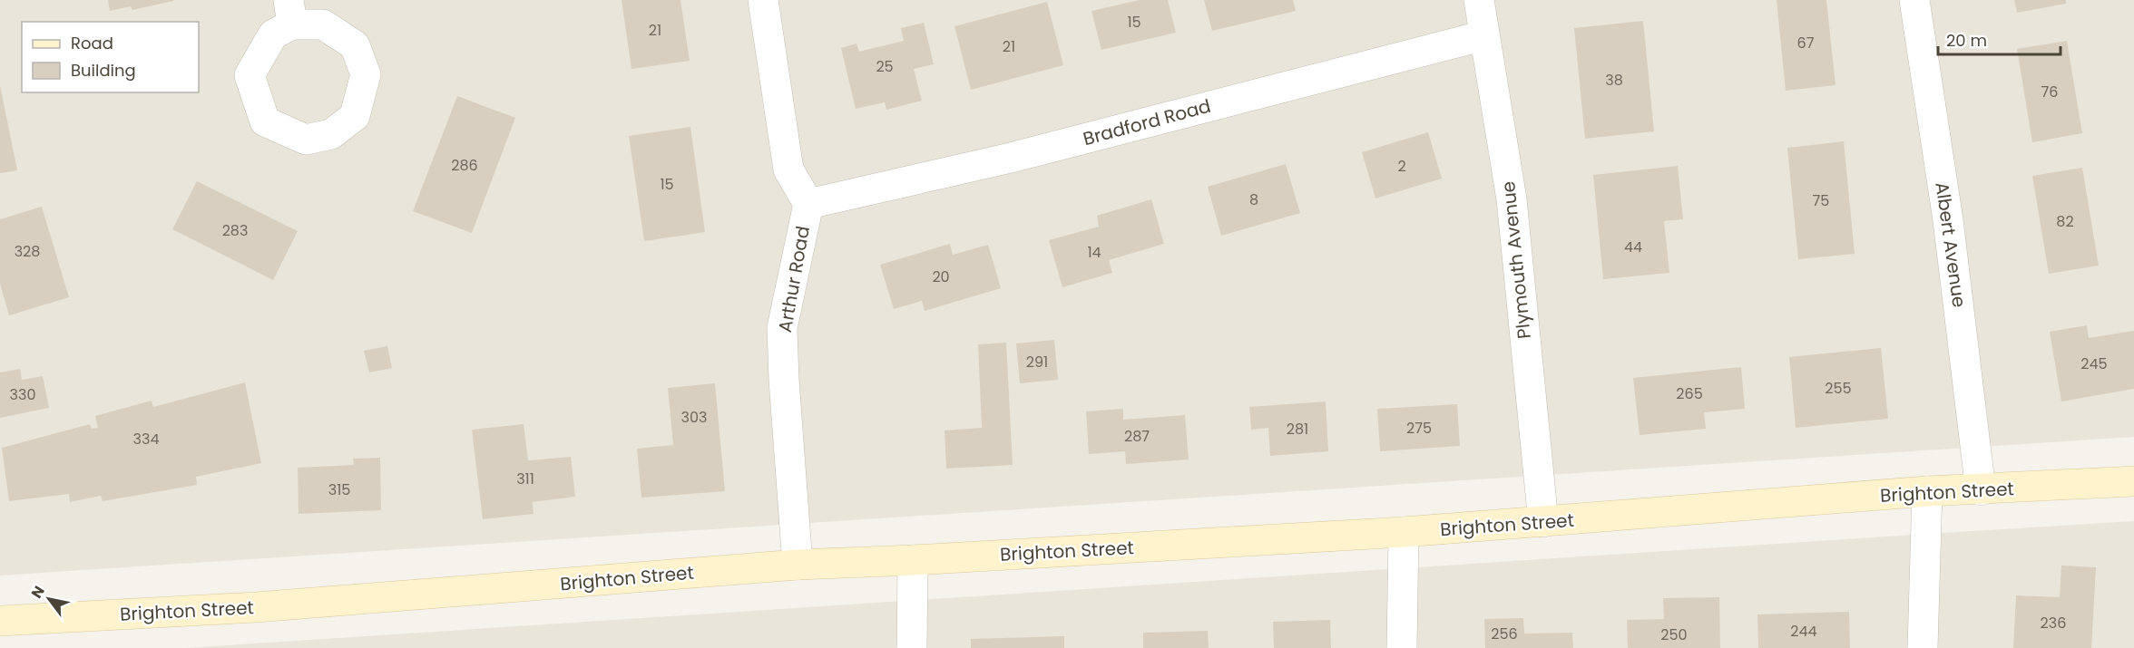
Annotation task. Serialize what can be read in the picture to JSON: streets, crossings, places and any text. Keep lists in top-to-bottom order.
{
  "streets": {
    "main road": ["Brighton Street"],
    "street": [
      "Bradford Road",
      "Albert Avenue",
      "Plymouth Avenue",
      "Arthur Road"
    ]
  },
  "crossings": [
    ["Bradford Road", "Plymouth Avenue"],
    ["Bradford Road", "Arthur Road"],
    ["Albert Avenue", "Brighton Street"],
    ["Plymouth Avenue", "Brighton Street"],
    ["Arthur Road", "Brighton Street"]
  ],
  "house_numbers": [
    "15",
    "21",
    "67",
    "21",
    "25",
    "38",
    "76",
    "286",
    "2",
    "15",
    "8",
    "75",
    "82",
    "283",
    "44",
    "328",
    "14",
    "20",
    "291",
    "245",
    "255",
    "265",
    "330",
    "303",
    "275",
    "281",
    "287",
    "334",
    "311",
    "315",
    "236",
    "244",
    "256",
    "250"
  ],
  "legend": ["Road", "Building"],
  "scale_bar": "20 m",
  "north": "top left"
}
